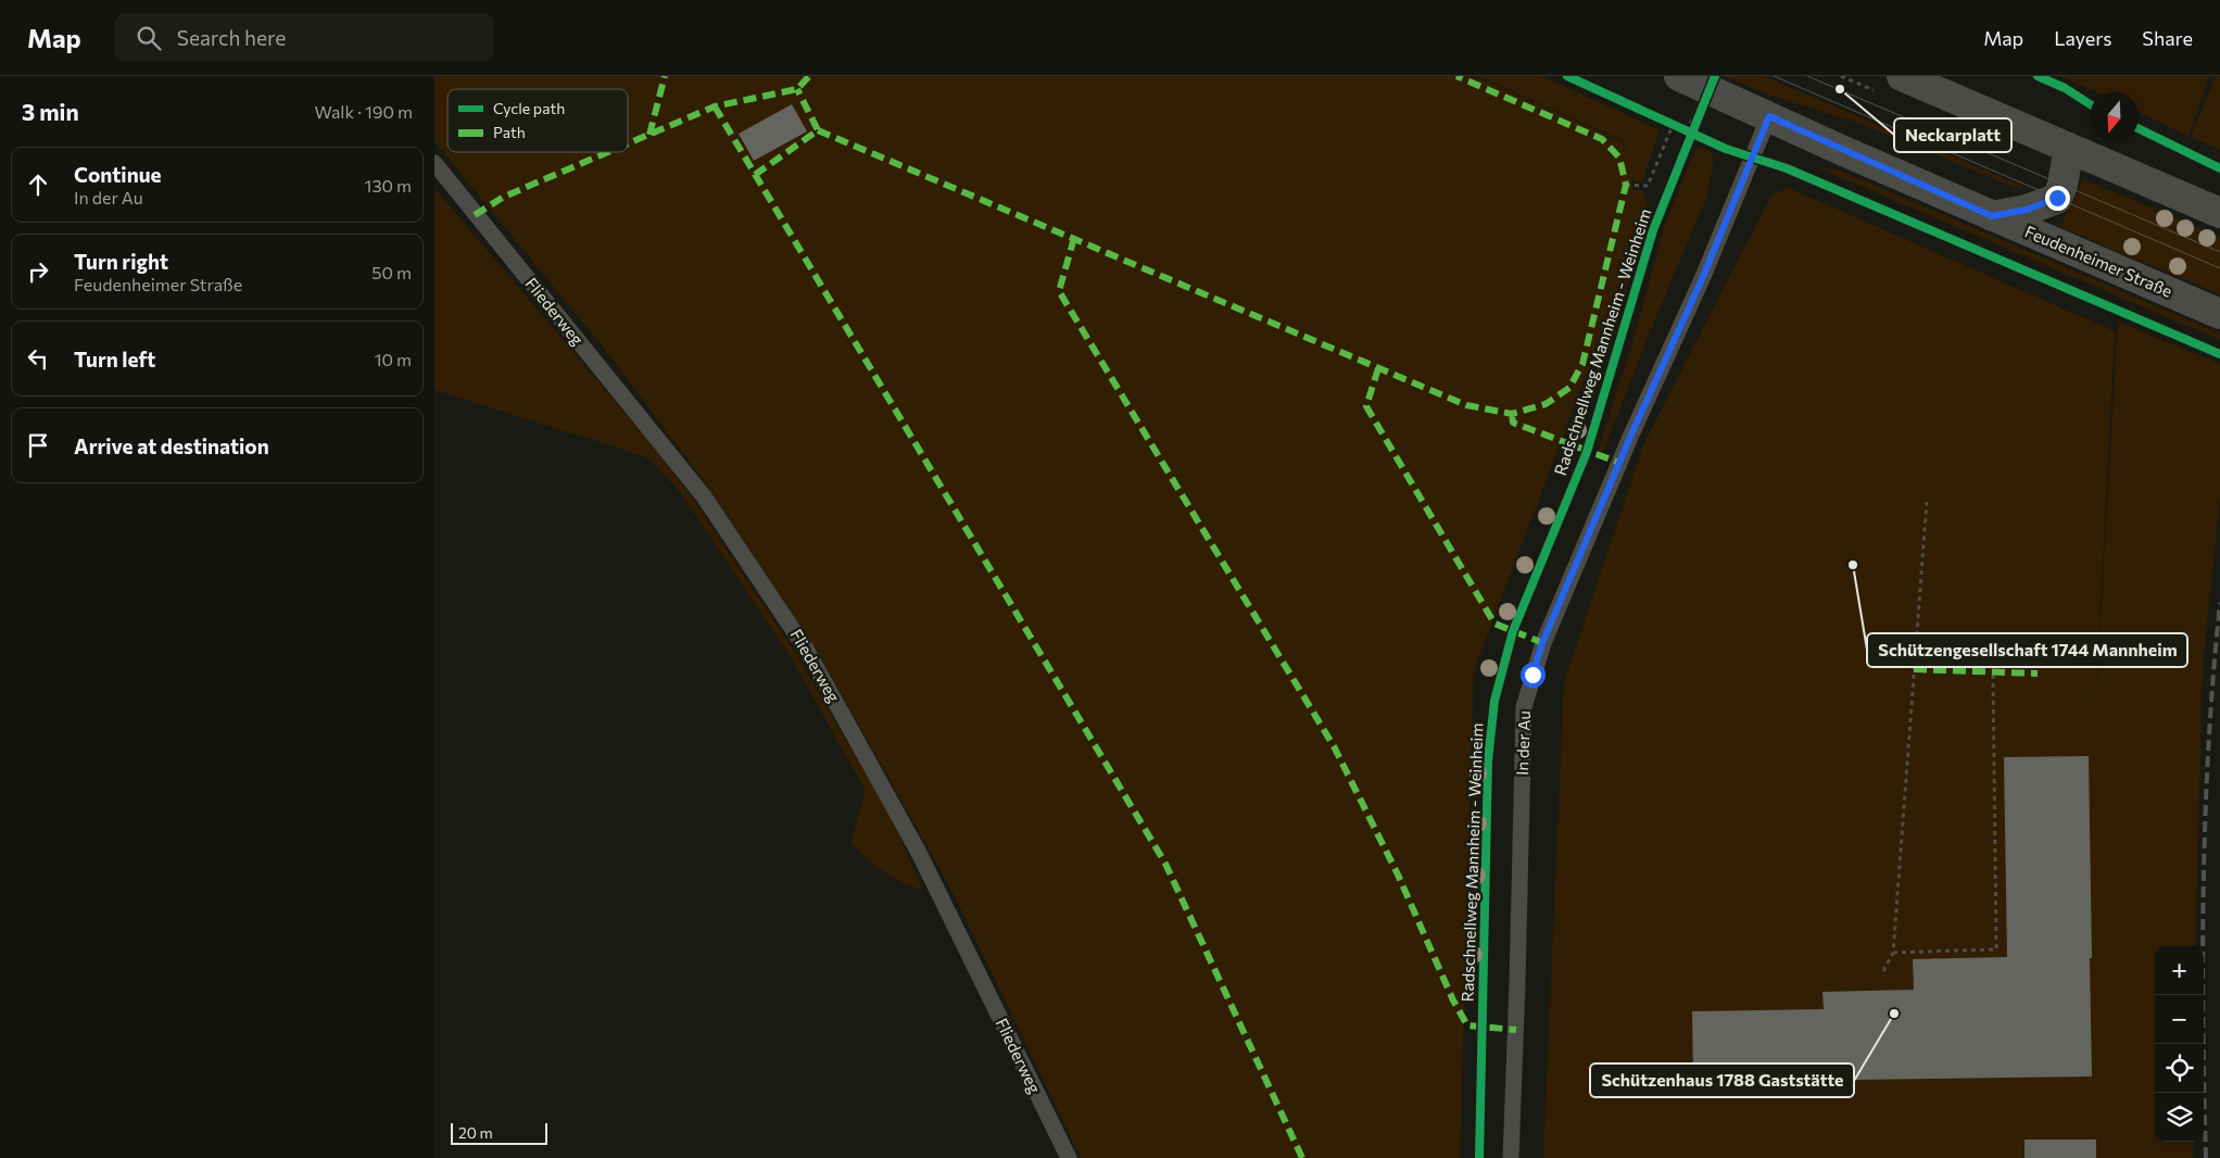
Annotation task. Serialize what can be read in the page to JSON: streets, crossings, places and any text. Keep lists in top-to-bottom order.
{
  "streets": {
    "main road": ["Feudenheimer Straße"],
    "lane": ["Fliederweg", "In der Au"],
    "cycle path": ["Radschnellweg Mannheim - Weinheim"]
  },
  "crossings": [
    ["Feudenheimer Straße", "In der Au"]
  ],
  "places": ["Neckarplatt", "Schützengesellschaft 1744 Mannheim", "Schützenhaus 1788 Gaststätte"],
  "legend": ["Cycle path", "Path"],
  "scale_bar": "20 m",
  "north": "bottom",
  "page": {
    "header": "Map",
    "search": "Search here",
    "nav": ["Map", "Layers", "Share"],
    "heading": ["3 min", "Walk · 190 m"],
    "list": [
      ["Continue", "In der Au", "130 m"],
      ["Turn right", "Feudenheimer Straße", "50 m"],
      ["Turn left", "10 m"],
      "Arrive at destination"
    ],
    "map_buttons": ["+", "−"],
    "scale": "20 m"
  }
}
